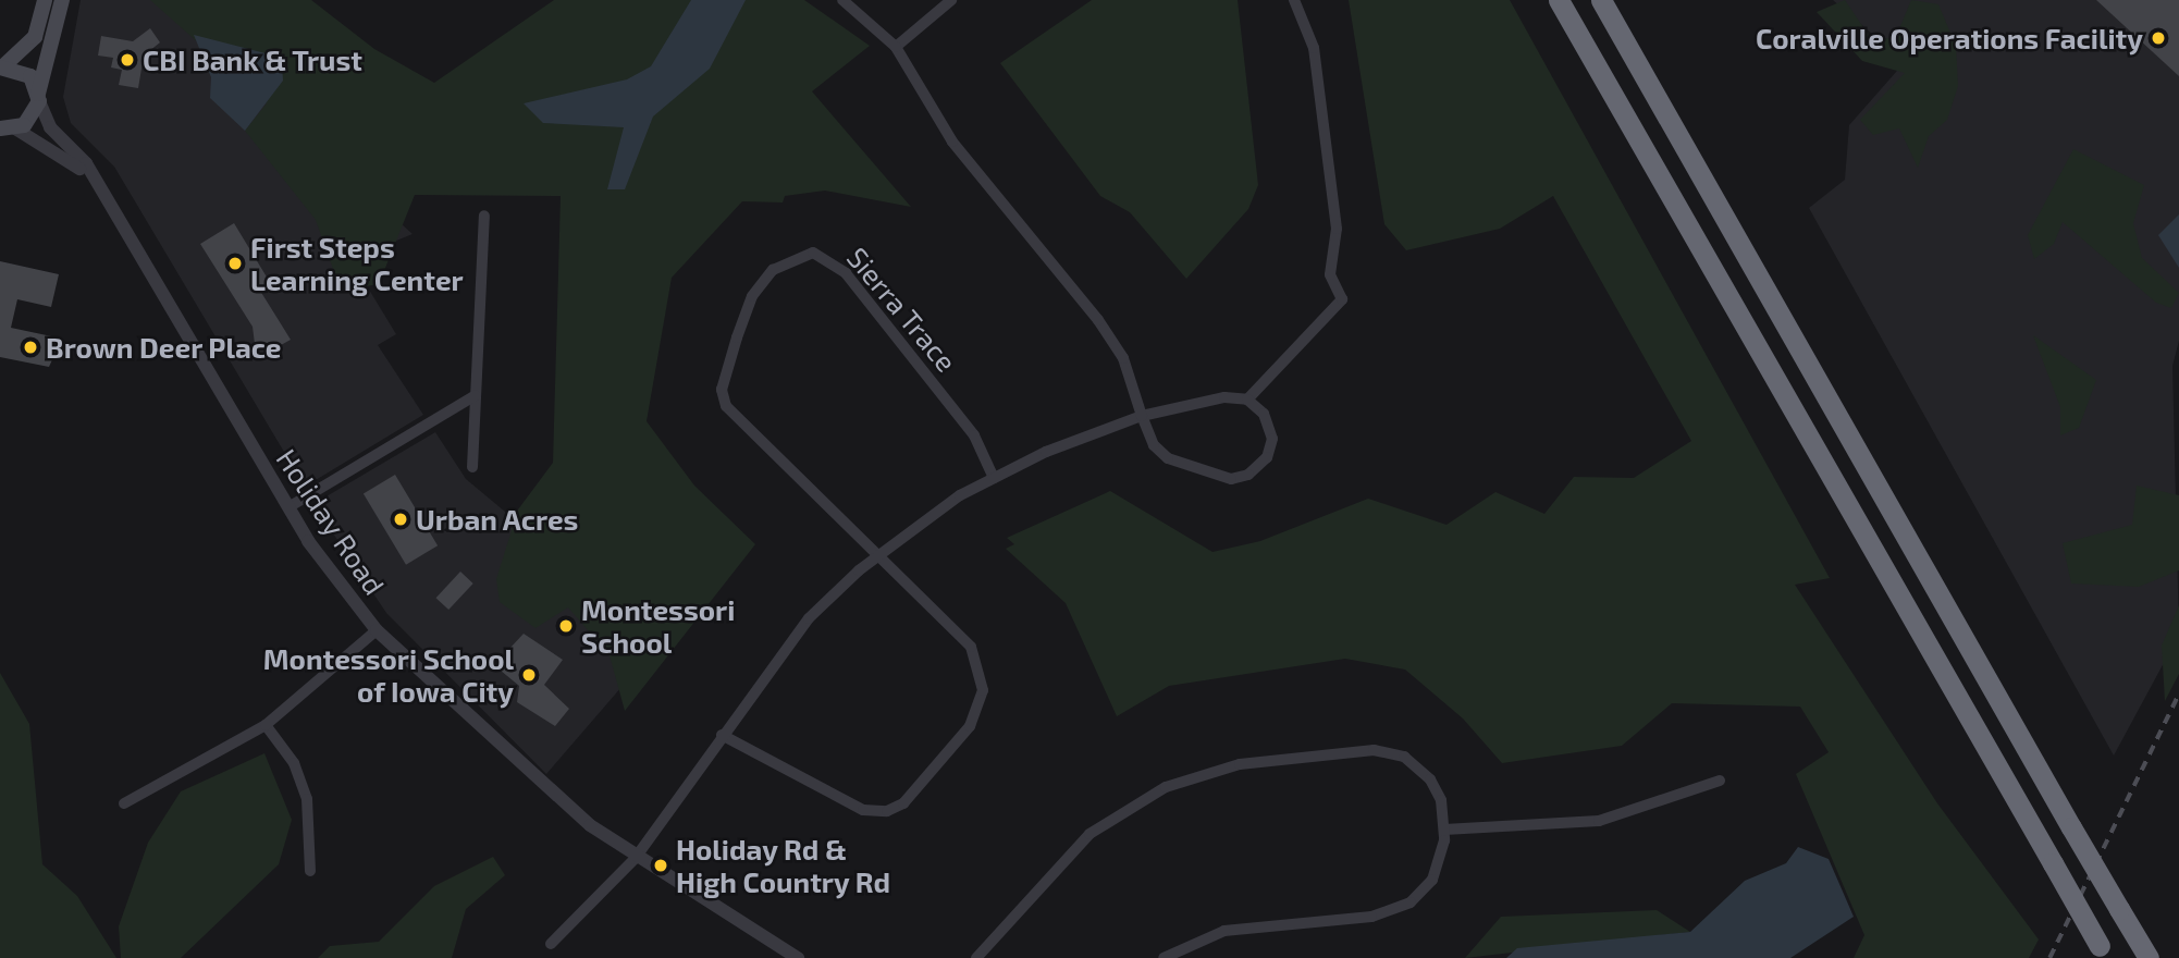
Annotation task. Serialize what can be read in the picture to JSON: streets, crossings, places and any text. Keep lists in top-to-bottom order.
{
  "streets": {
    "street": ["Sierra Trace", "Holiday Road"]
  },
  "places": [
    "Coralville Operations Facility",
    "CBI Bank & Trust",
    "First Steps Learning Center",
    "Brown Deer Place",
    "Urban Acres",
    "Montessori School",
    "Montessori School of Iowa City",
    "Holiday Rd & High Country Rd"
  ]
}
